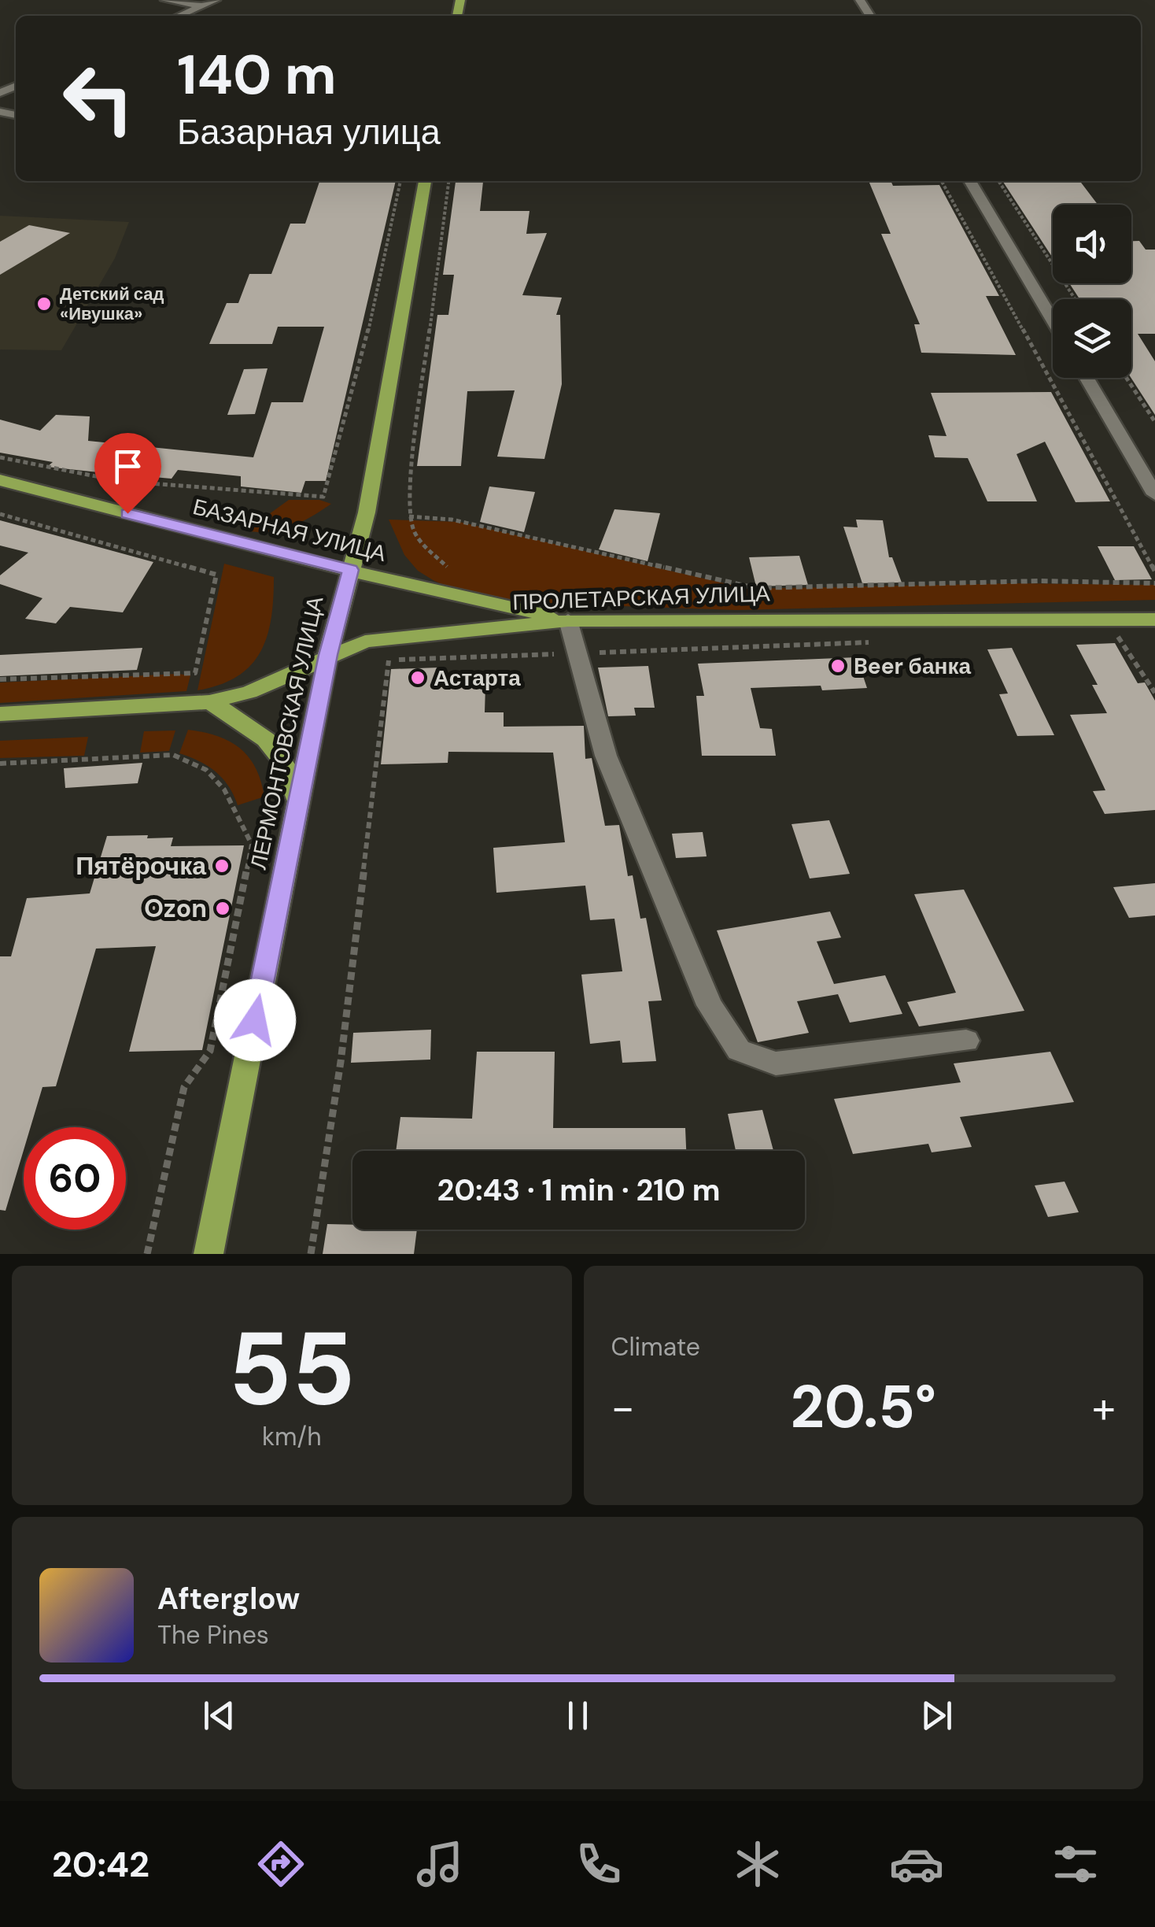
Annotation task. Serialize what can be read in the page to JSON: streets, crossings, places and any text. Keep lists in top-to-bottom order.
{
  "streets": {
    "main road": ["БАЗАРНАЯ УЛИЦА", "ПРОЛЕТАРСКАЯ УЛИЦА", "ЛЕРМОНТОВСКАЯ УЛИЦА"]
  },
  "crossings": [
    ["БАЗАРНАЯ УЛИЦА", "ПРОЛЕТАРСКАЯ УЛИЦА"],
    ["БАЗАРНАЯ УЛИЦА", "ЛЕРМОНТОВСКАЯ УЛИЦА"],
    ["ПРОЛЕТАРСКАЯ УЛИЦА", "ЛЕРМОНТОВСКАЯ УЛИЦА"]
  ],
  "places": [
    "Детский сад «Ивушка»",
    "Beer банка",
    "Астарта",
    "Пятёрочка",
    "Ozon"
  ],
  "page": {
    "turn": ["140 m", "Базарная улица"],
    "limit": "60",
    "trip": "20:43 · 1 min · 210 m",
    "tile": [
      ["55", "km/h"],
      "Climate"
    ],
    "heat": ["−", "20.5°", "+"],
    "song": ["Afterglow", "The Pines"],
    "tabs": "20:42"
  }
}
